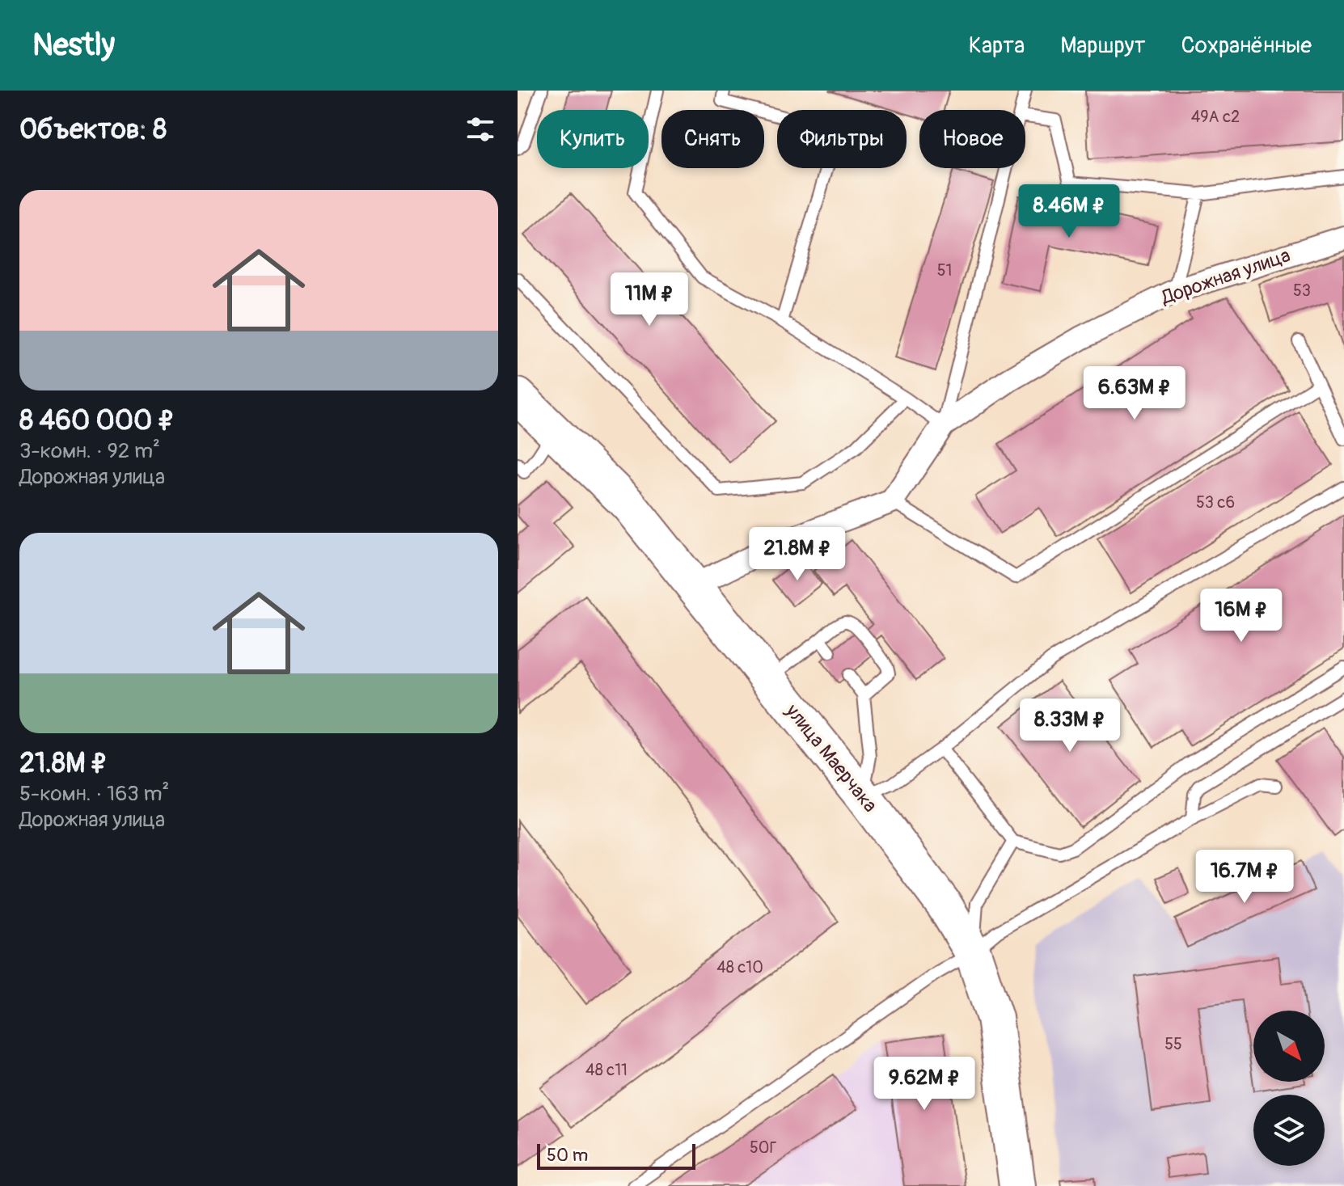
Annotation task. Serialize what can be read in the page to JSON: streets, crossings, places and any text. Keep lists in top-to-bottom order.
{
  "streets": {
    "main road": ["улица Маерчака"],
    "street": ["Дорожная улица"]
  },
  "house_numbers": [
    "49А с2",
    "51",
    "53",
    "53 с6",
    "48 с10",
    "55",
    "48 с11",
    "50Г"
  ],
  "scale_bar": "50 m",
  "north": "bottom right",
  "page": {
    "header": "Nestly",
    "nav": ["Карта", "Маршрут", "Сохранённые"],
    "heading": "Объектов: 8",
    "chip": [
      "Купить",
      "Снять",
      "Фильтры",
      "Новое"
    ],
    "list": [
      {
        "name": "8 460 000 ₽",
        "note": "3-комн. · 92 m² · Дорожная улица"
      },
      {
        "name": "21.8M ₽",
        "note": "5-комн. · 163 m² · Дорожная улица"
      }
    ],
    "price": [
      "8.46M ₽",
      "11M ₽",
      "6.63M ₽",
      "21.8M ₽",
      "16M ₽",
      "8.33M ₽",
      "16.7M ₽",
      "9.62M ₽"
    ],
    "scale": "50 m"
  }
}
